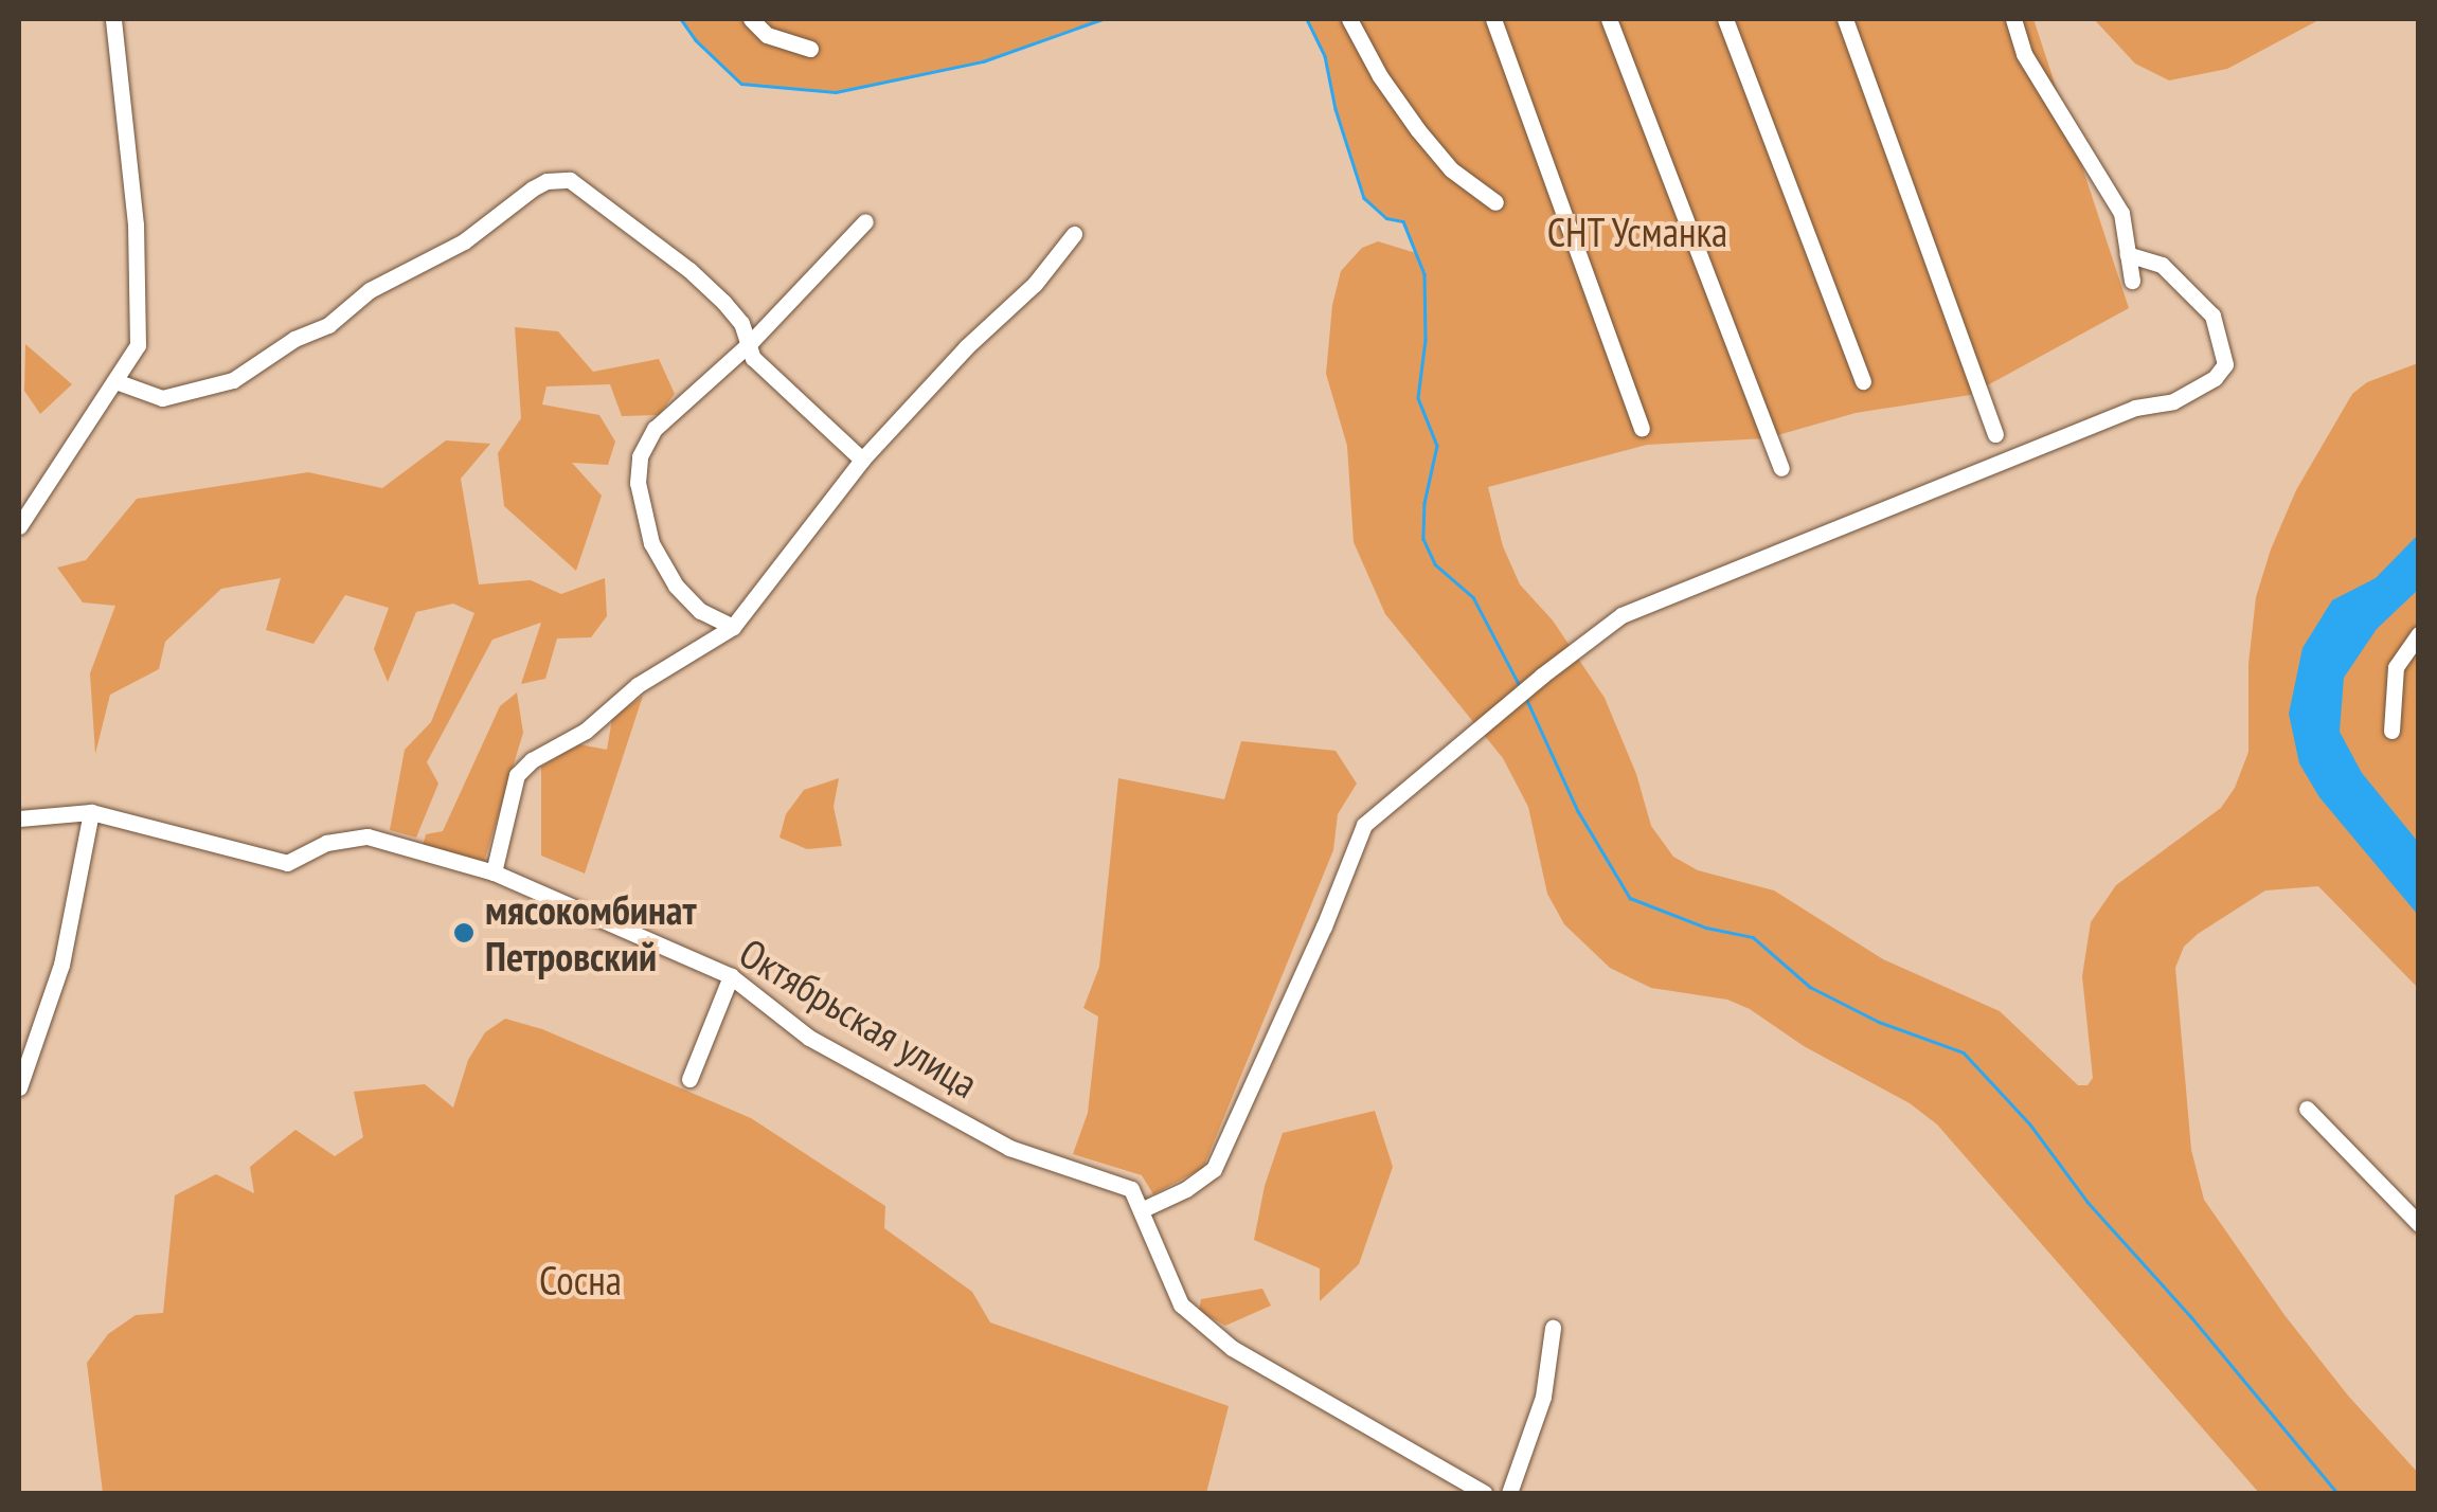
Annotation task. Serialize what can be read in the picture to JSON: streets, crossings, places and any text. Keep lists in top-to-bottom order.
{
  "streets": {
    "street": ["Октябрьская улица"]
  },
  "parks": ["СНТ Усманка", "Сосна"],
  "places": ["мясокомбинат Петровский"]
}
